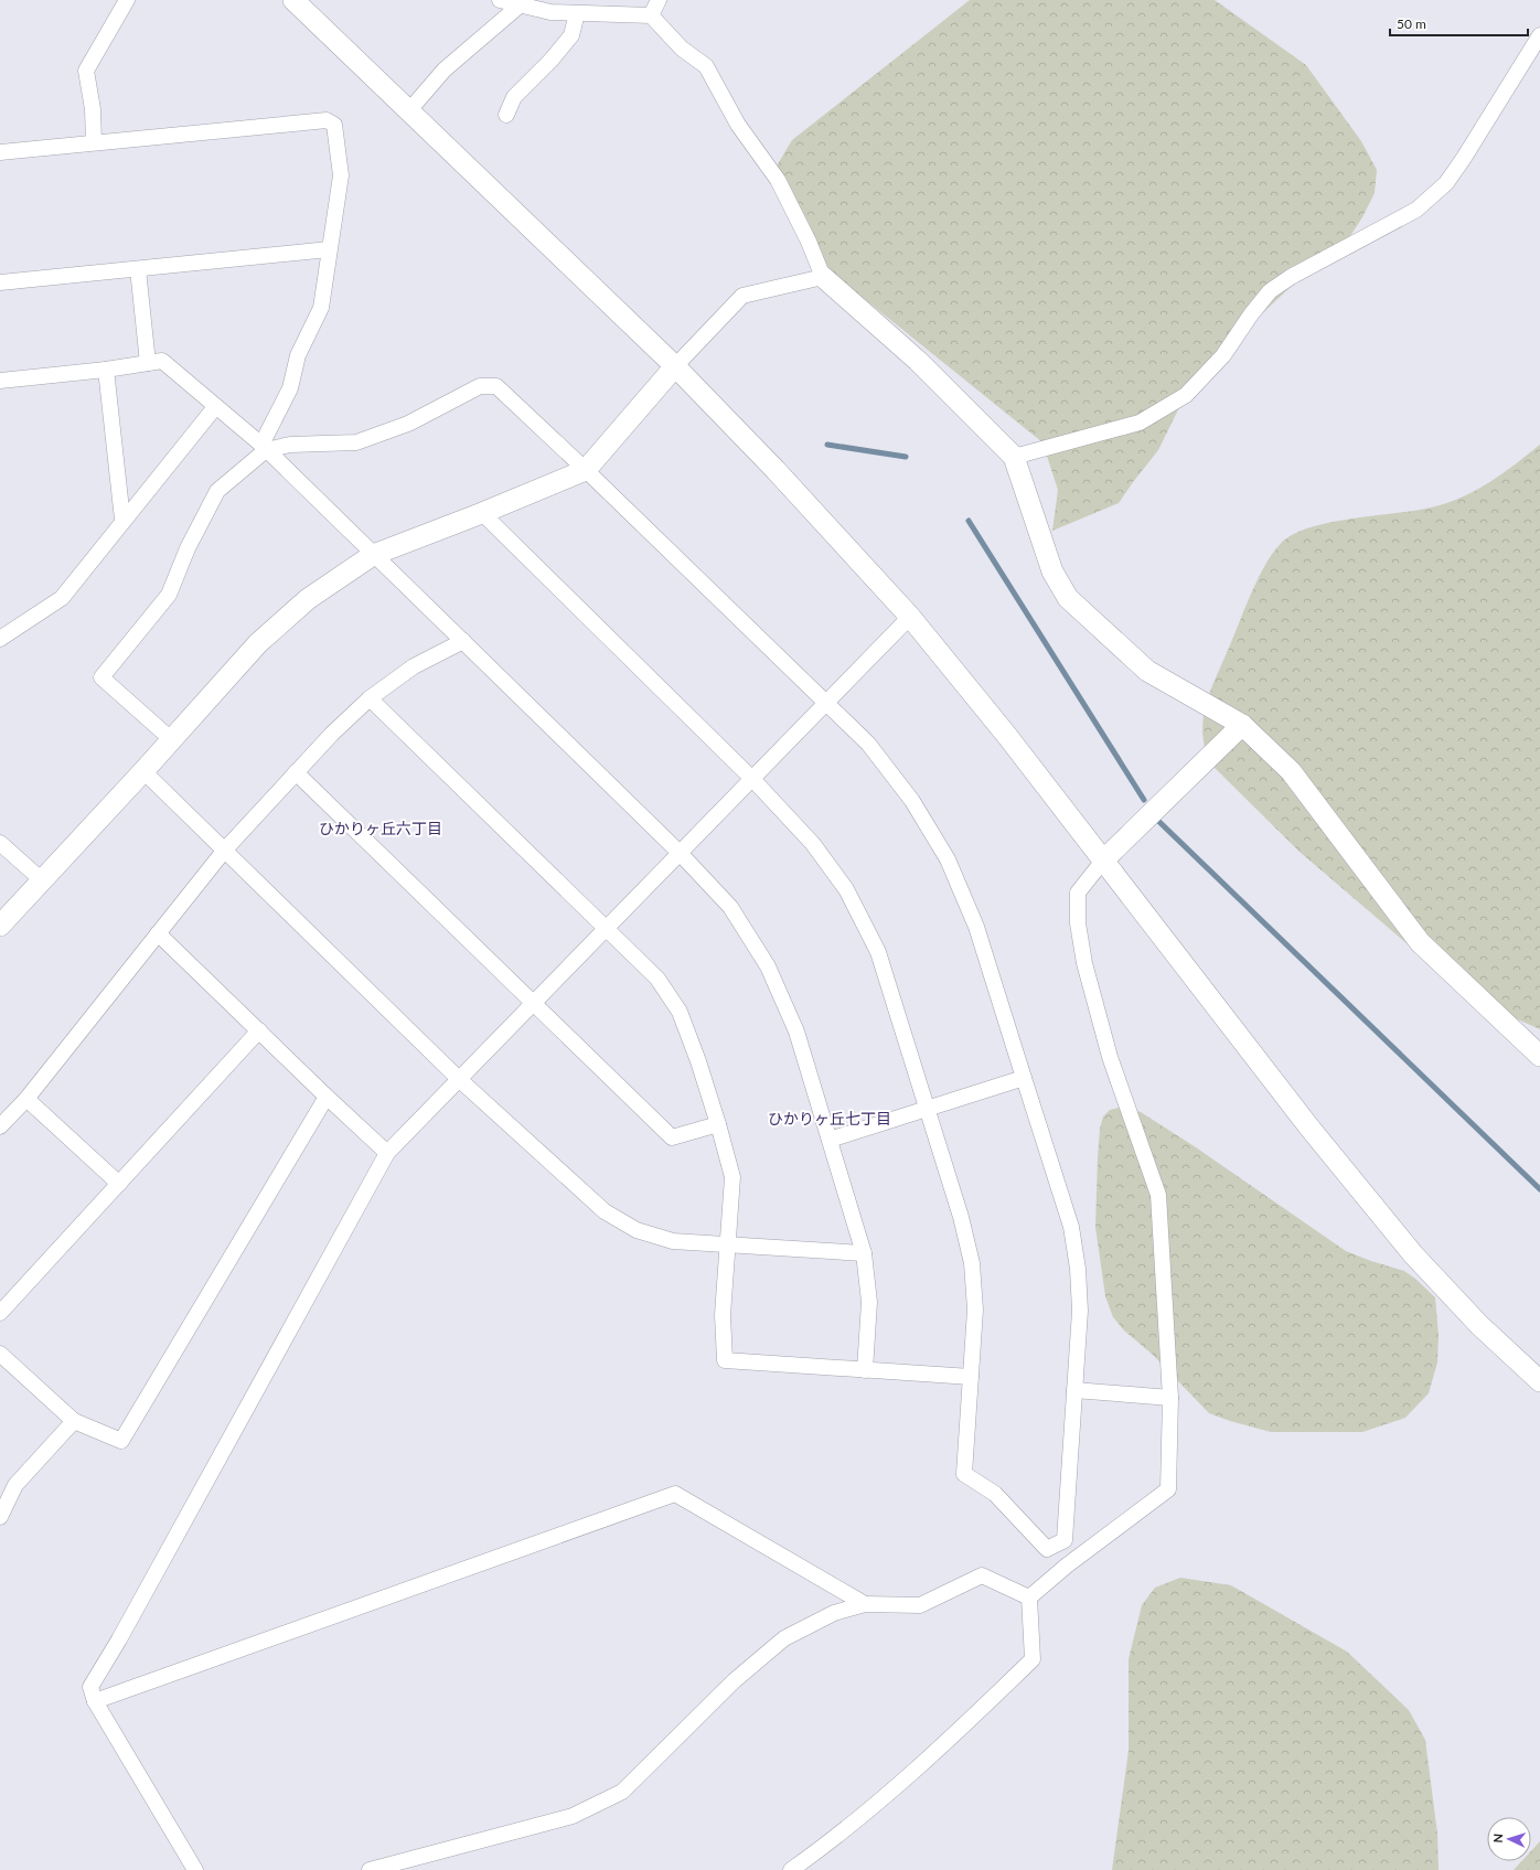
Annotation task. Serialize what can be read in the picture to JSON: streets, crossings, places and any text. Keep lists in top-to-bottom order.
{
  "districts": ["ひかりヶ丘六丁目", "ひかりヶ丘七丁目"],
  "scale_bar": "50 m",
  "north": "left"
}
